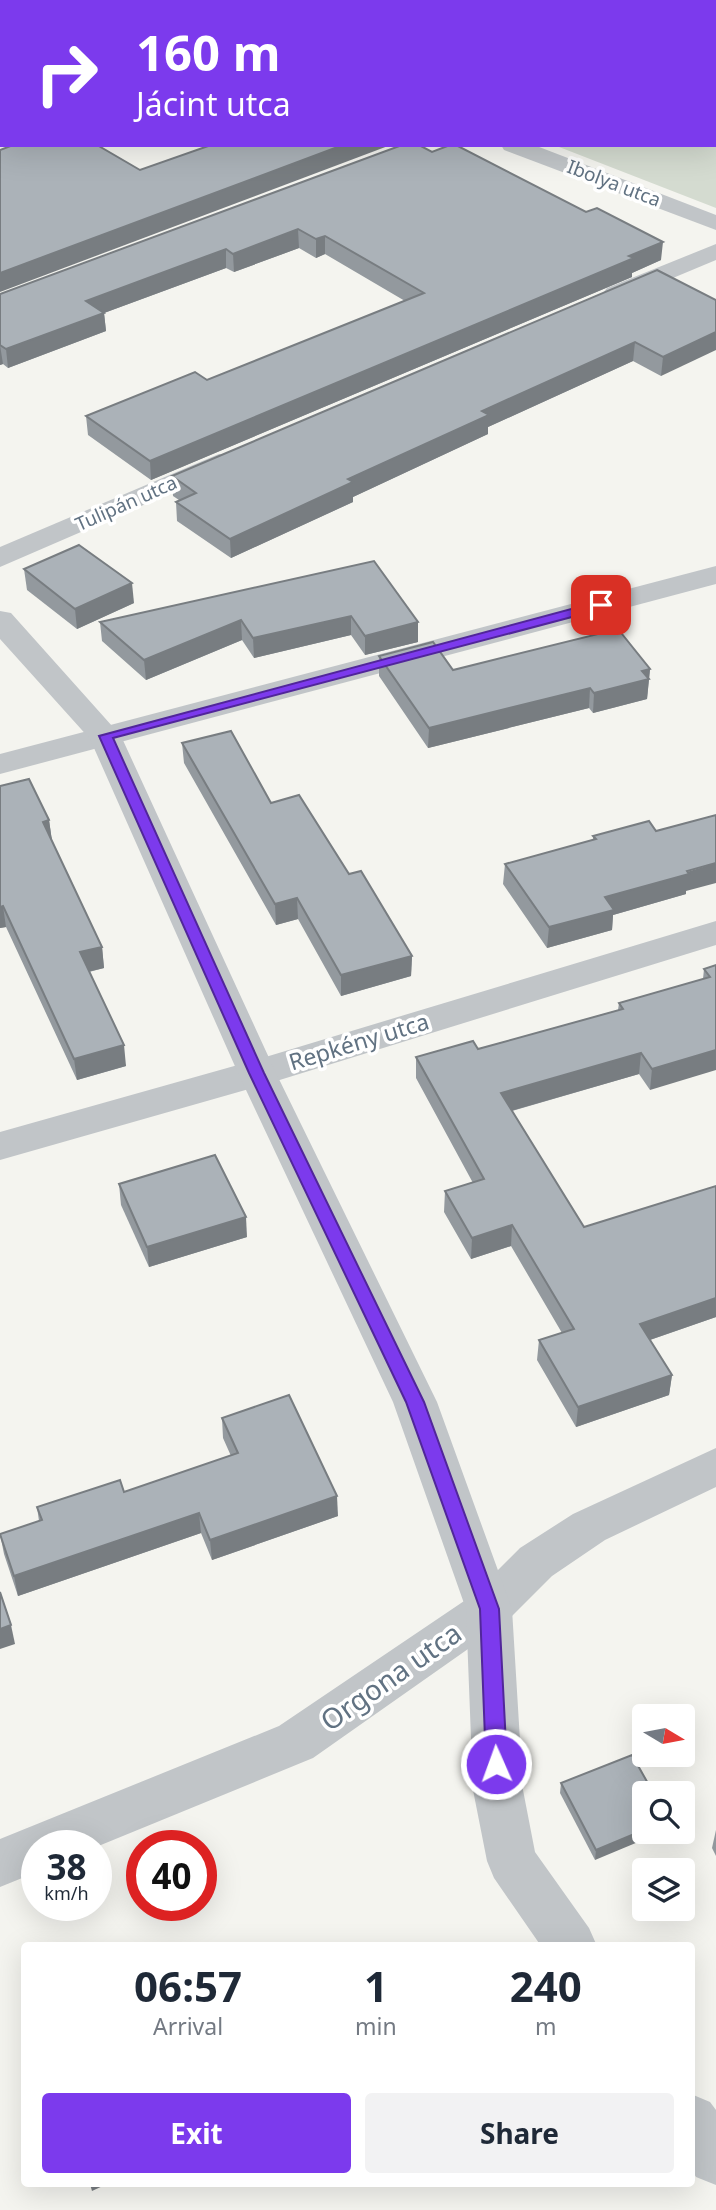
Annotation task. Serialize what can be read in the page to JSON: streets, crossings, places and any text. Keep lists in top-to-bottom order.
{
  "streets": {
    "street": [
      "Ibolya utca",
      "Tulipán utca",
      "Repkény utca",
      "Orgona utca"
    ]
  },
  "north": "right",
  "page": {
    "turn": ["160 m", "Jácint utca"],
    "speed": "38 km/h",
    "limit": "40",
    "eta": [
      "06:57",
      "Arrival",
      "1",
      "min",
      "240",
      "m"
    ],
    "buttons": ["Exit", "Share"]
  }
}
